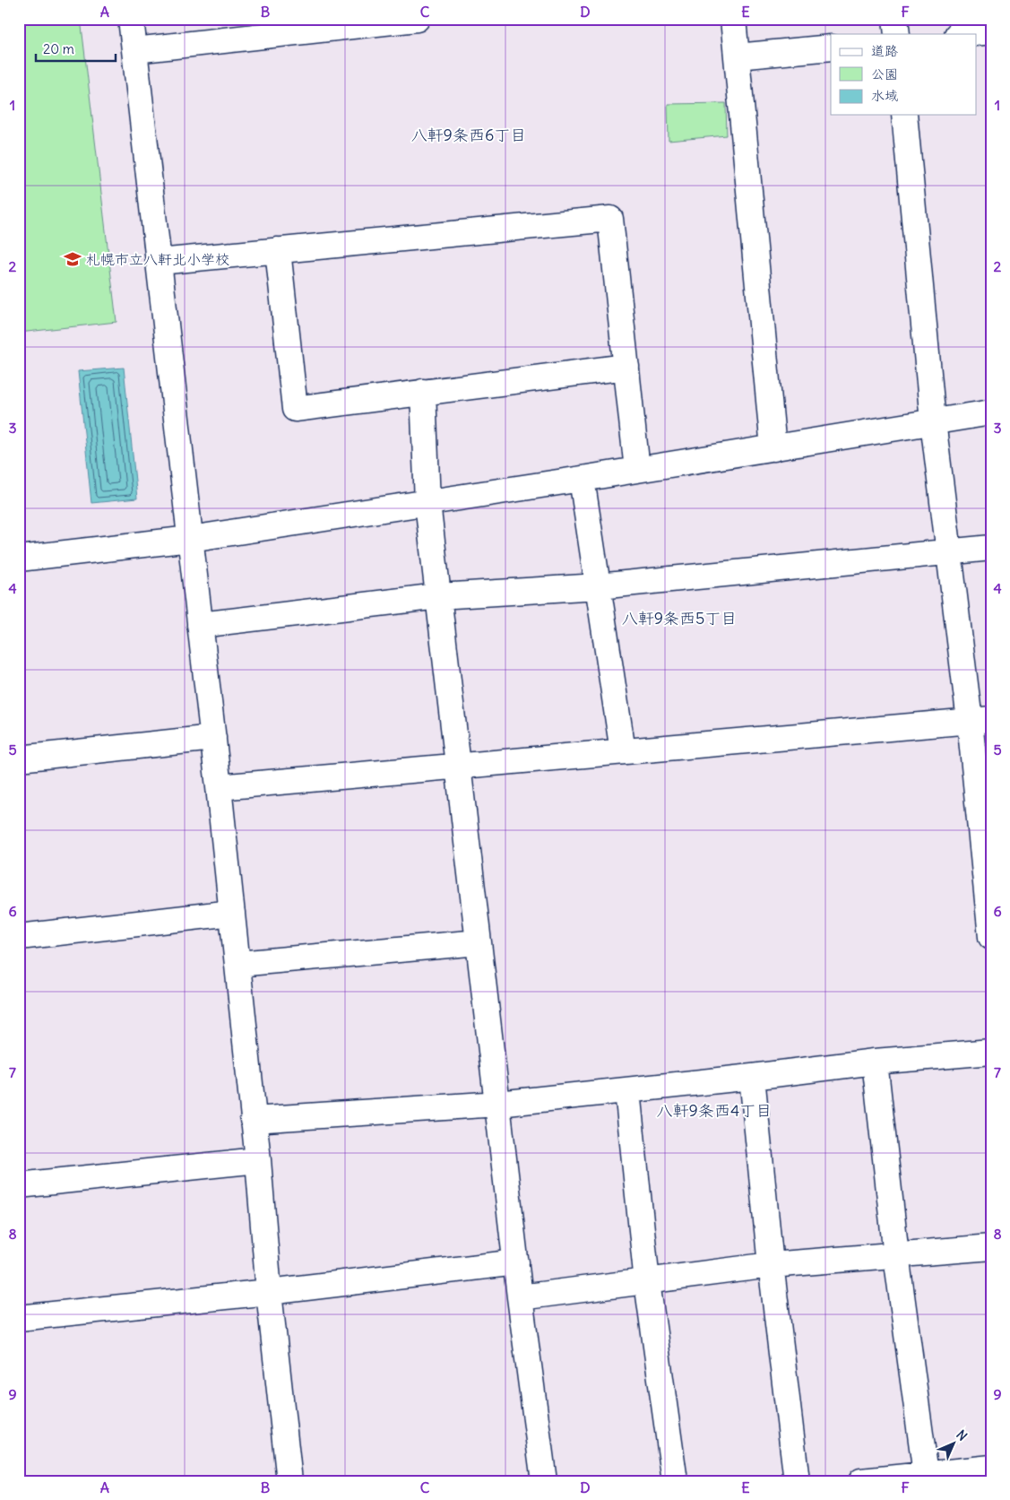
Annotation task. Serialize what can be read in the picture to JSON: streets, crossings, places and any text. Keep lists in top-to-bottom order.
{
  "districts": ["八軒9条西6丁目", "八軒9条西5丁目", "八軒9条西4丁目"],
  "places": {
    "school or university": ["札幌市立八軒北小学校"]
  },
  "legend": ["道路", "公園", "水域"],
  "scale_bar": "20 m",
  "north": "top right",
  "grid": {
    "columns": [
      "A",
      "B",
      "C",
      "D",
      "E",
      "F"
    ],
    "rows": [
      "1",
      "2",
      "3",
      "4",
      "5",
      "6",
      "7",
      "8",
      "9"
    ]
  }
}
